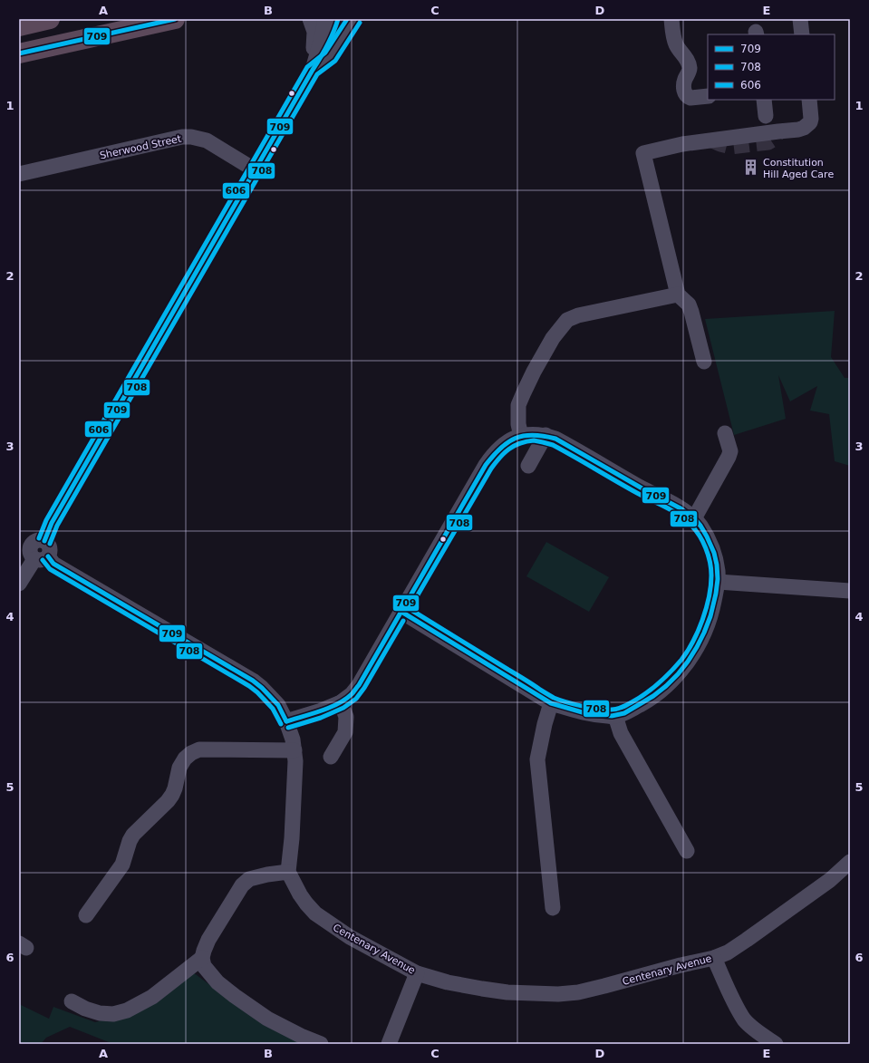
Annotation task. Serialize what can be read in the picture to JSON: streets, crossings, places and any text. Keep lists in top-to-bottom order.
{
  "streets": {
    "street": ["Sherwood Street", "Centenary Avenue"]
  },
  "places": {
    "building": ["Constitution Hill Aged Care"]
  },
  "lines": ["transit line 709", "transit line 606", "transit line 708"],
  "legend": ["709", "708", "606"],
  "grid": {
    "columns": [
      "A",
      "B",
      "C",
      "D",
      "E"
    ],
    "rows": [
      "1",
      "2",
      "3",
      "4",
      "5",
      "6"
    ]
  }
}
